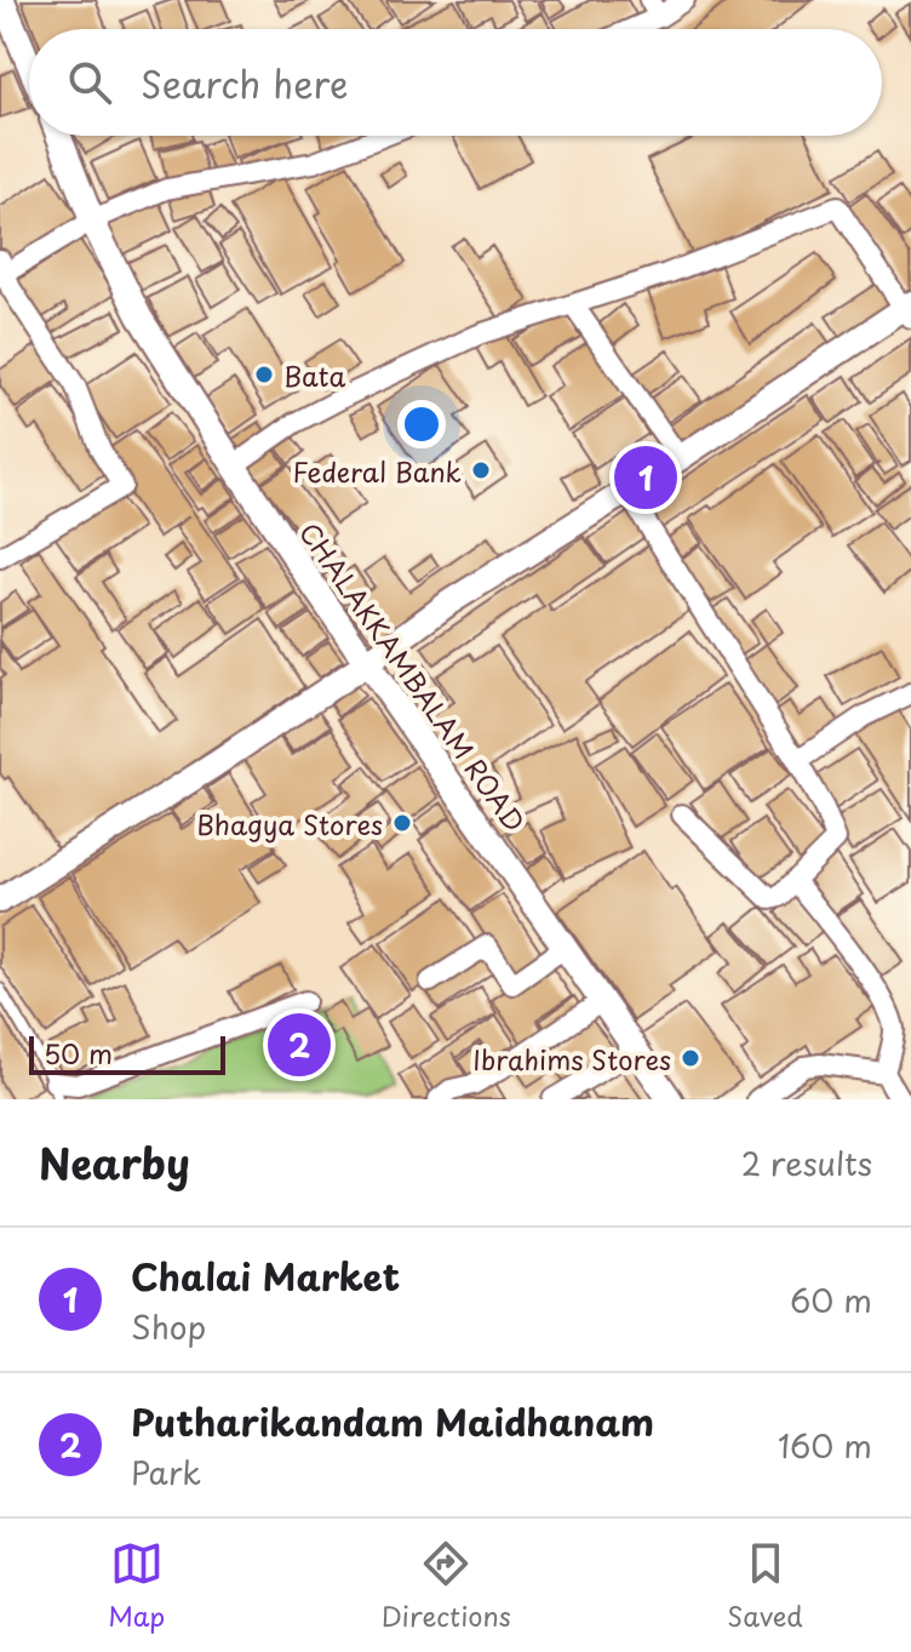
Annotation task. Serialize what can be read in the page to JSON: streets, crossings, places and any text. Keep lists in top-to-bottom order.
{
  "streets": {
    "street": ["CHALAKKAMBALAM ROAD"]
  },
  "places": [
    "Bata",
    "Federal Bank",
    "Bhagya Stores",
    "Ibrahims Stores"
  ],
  "scale_bar": "50 m",
  "page": {
    "search": "Search here",
    "pins": ["1", "2"],
    "scale": "50 m",
    "heading": ["Nearby", "2 results"],
    "list": [
      {
        "mark": "1",
        "name": "Chalai Market",
        "note": "Shop",
        "value": "60 m"
      },
      {
        "mark": "2",
        "name": "Putharikandam Maidhanam",
        "note": "Park",
        "value": "160 m"
      }
    ],
    "nav": ["Map", "Directions", "Saved"]
  }
}
